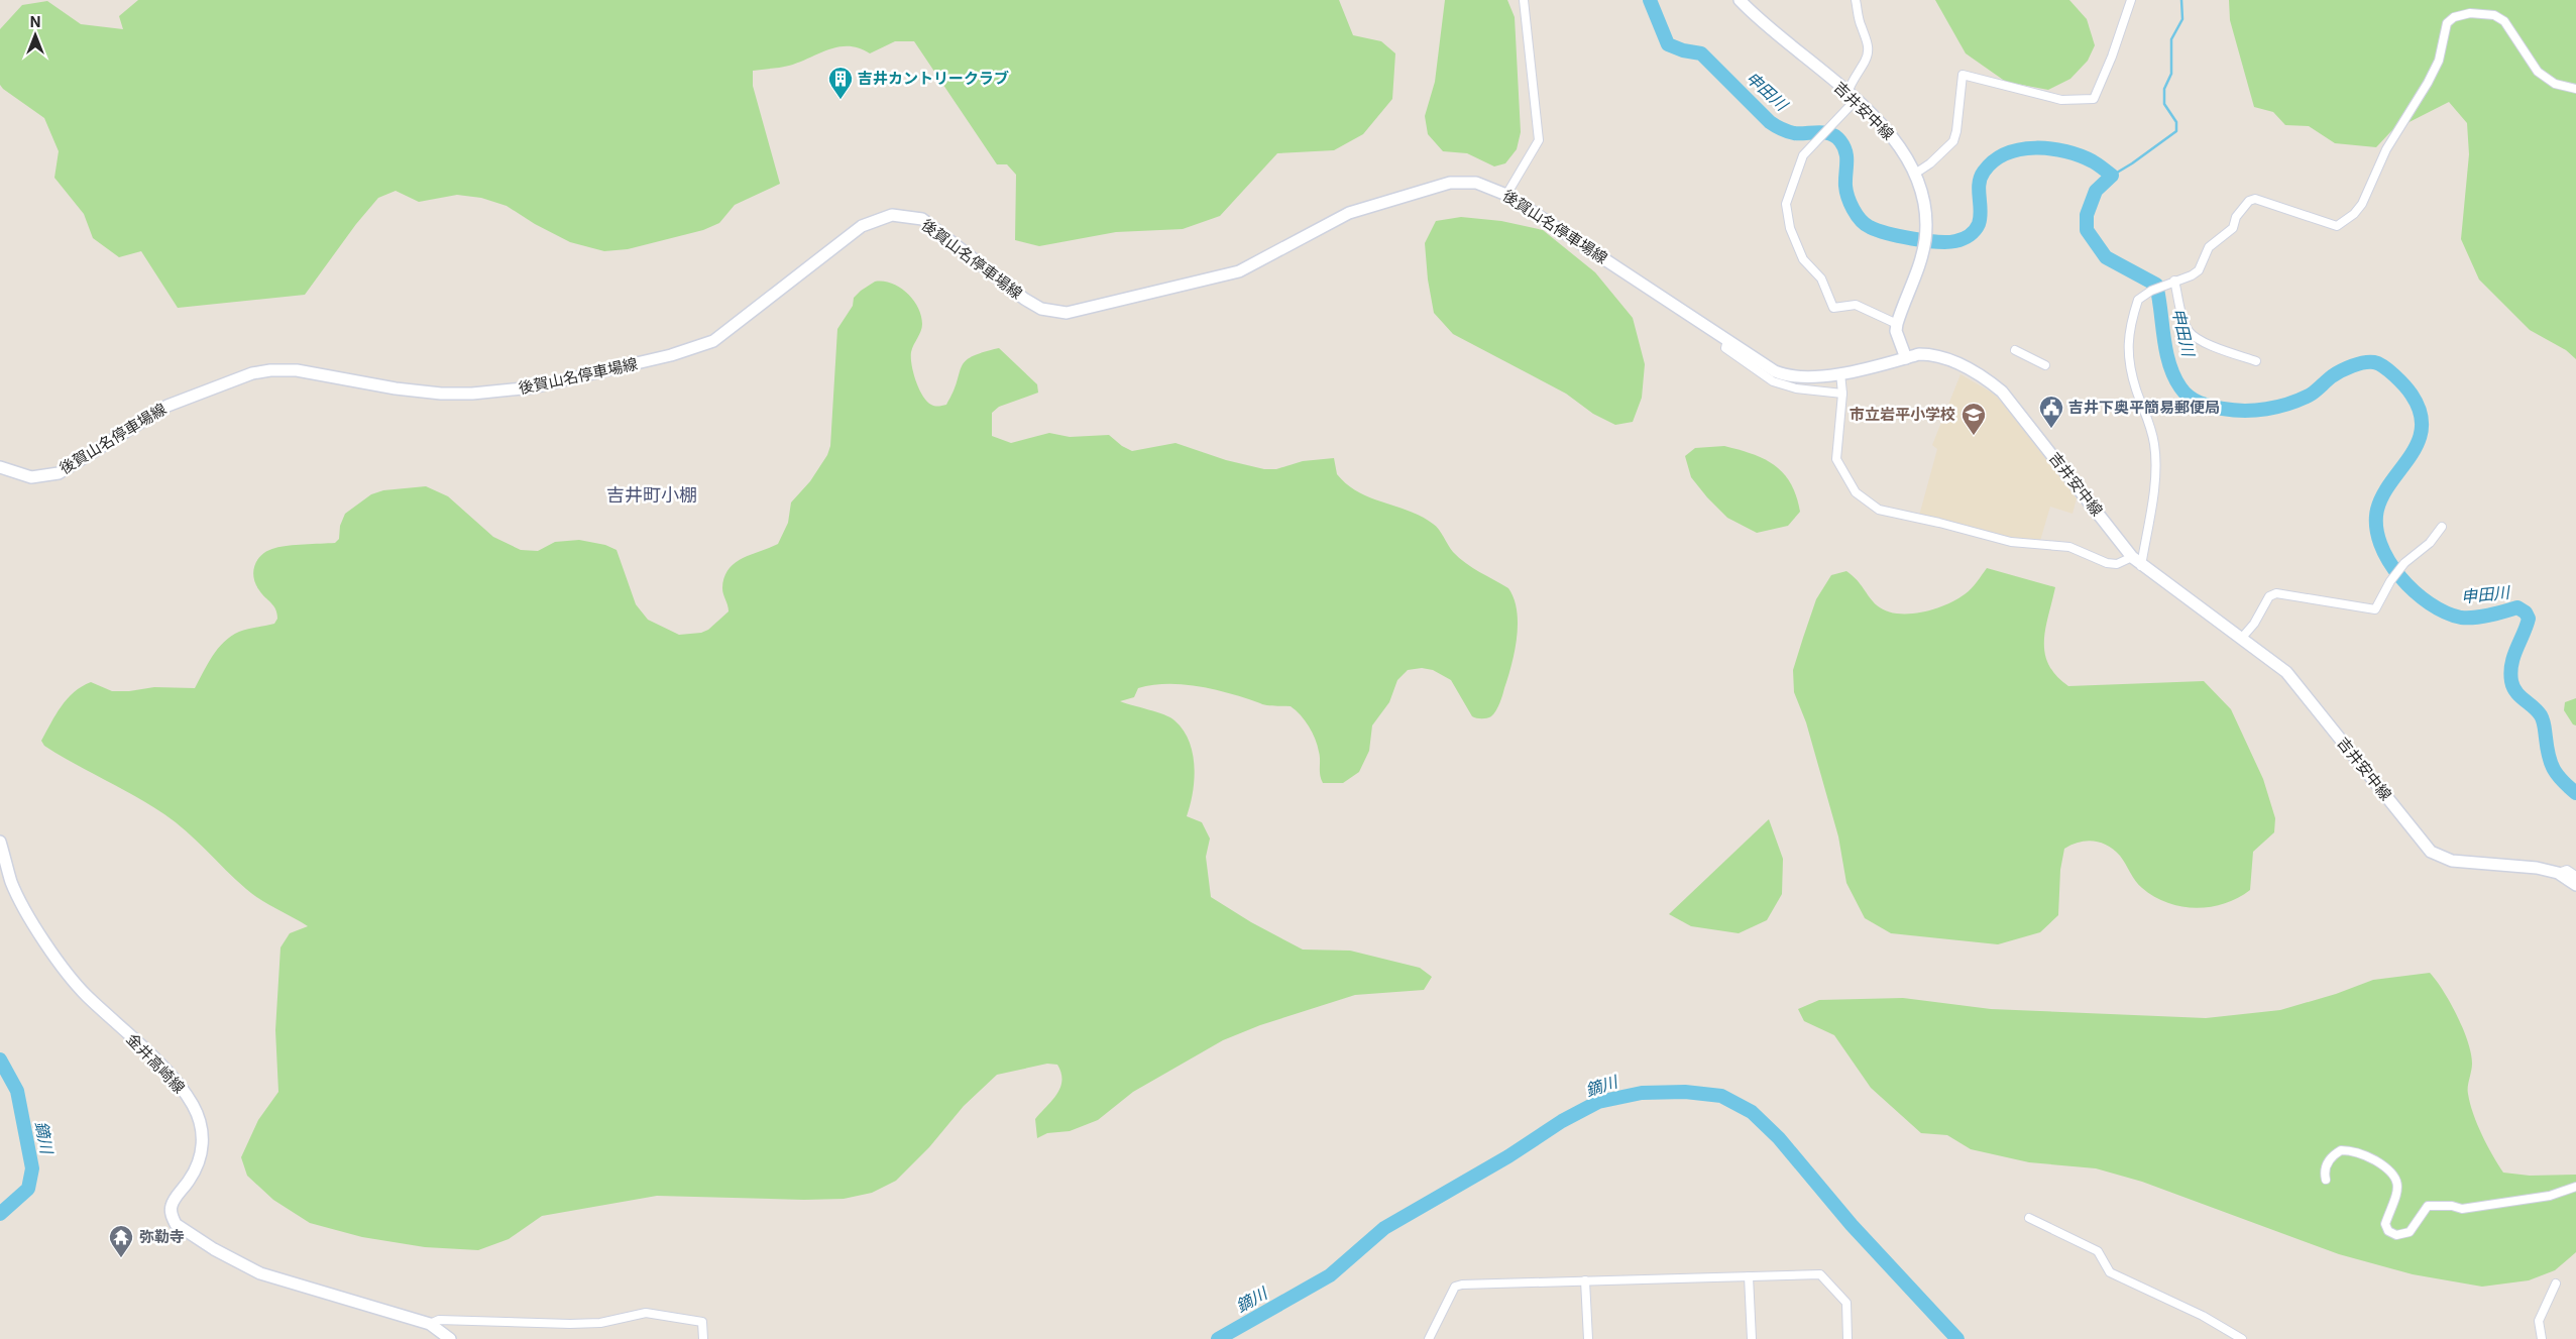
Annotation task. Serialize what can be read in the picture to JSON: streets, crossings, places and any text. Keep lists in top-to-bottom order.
{
  "streets": {
    "main road": ["吉井安中線", "後賀山名停車場線", "金井高崎線"]
  },
  "crossings": [
    ["吉井安中線", "後賀山名停車場線"]
  ],
  "districts": ["吉井町小棚"],
  "water": ["申田川", "鏑川"],
  "places": {
    "building": ["吉井カントリークラブ"],
    "public building": ["吉井下奥平簡易郵便局"],
    "school or university": ["市立岩平小学校"],
    "temple": ["弥勒寺"]
  },
  "north": "top"
}
